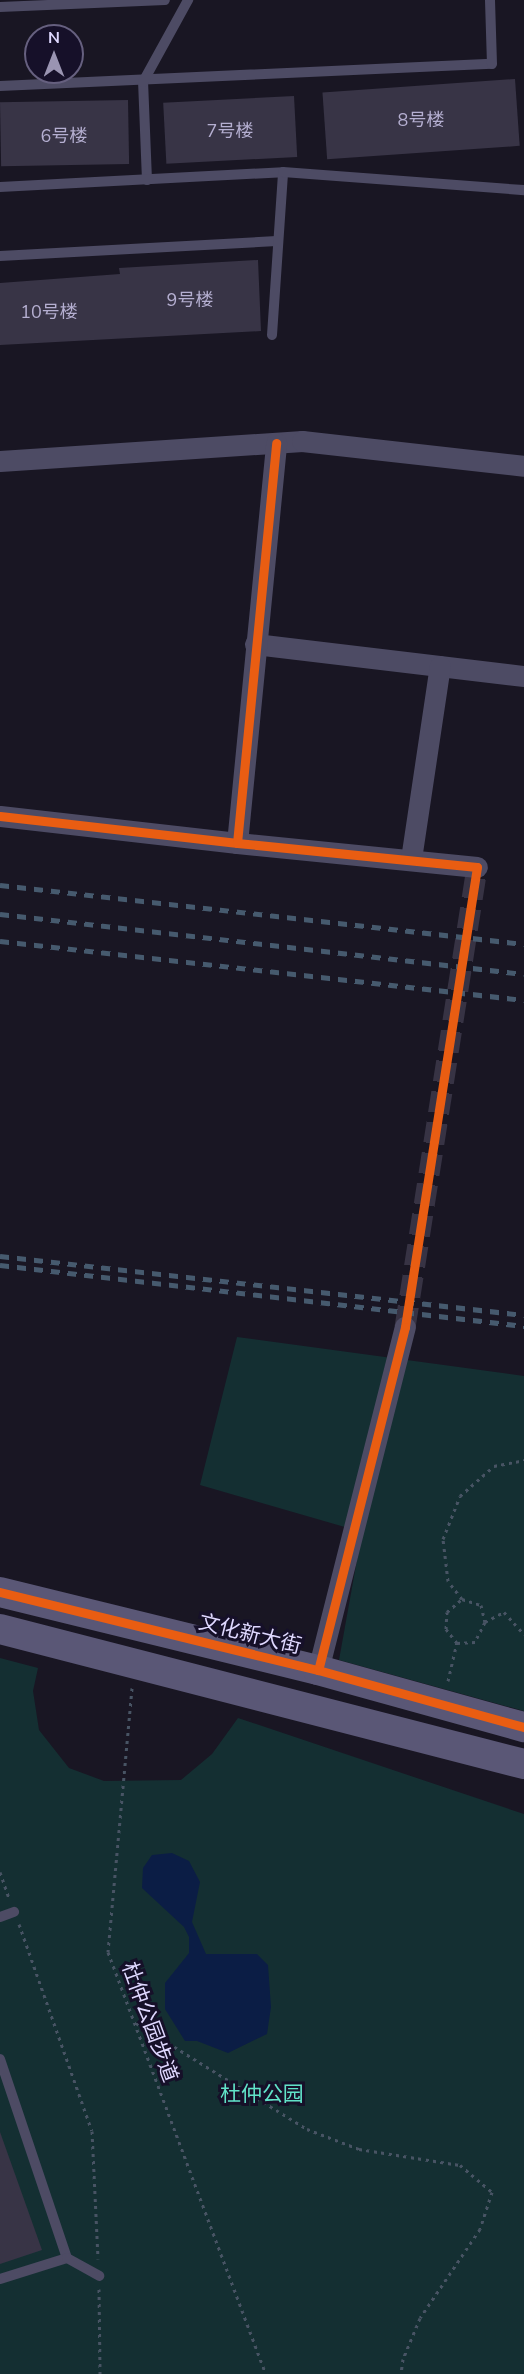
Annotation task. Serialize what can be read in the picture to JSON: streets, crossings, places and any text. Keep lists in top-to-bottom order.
{
  "streets": {
    "street": ["文化新大街"],
    "path": ["杜仲公园步道"]
  },
  "parks": ["杜仲公园"],
  "house_numbers": [
    "8号楼",
    "7号楼",
    "6号楼",
    "9号楼",
    "10号楼"
  ],
  "north": "top"
}
